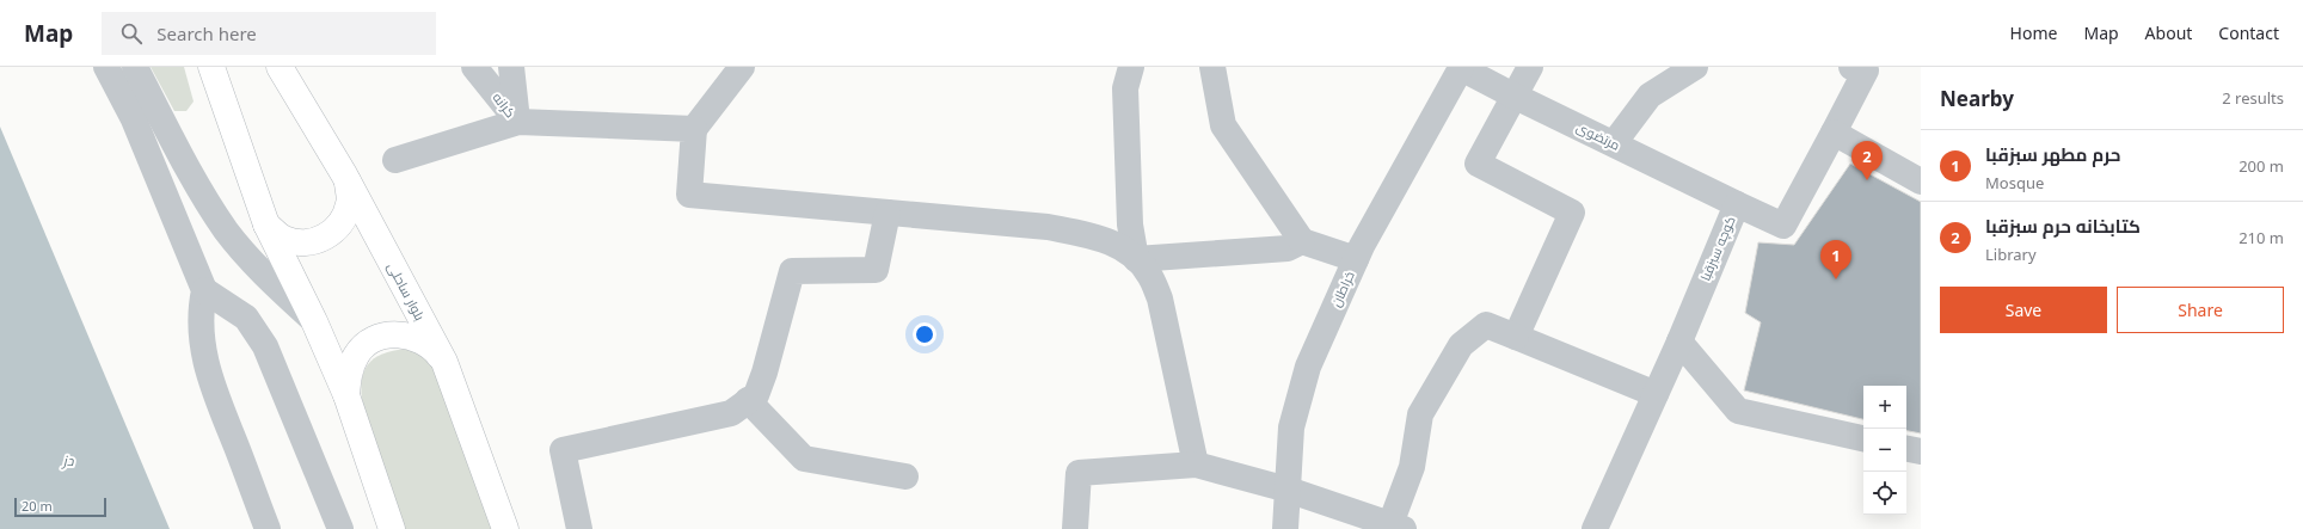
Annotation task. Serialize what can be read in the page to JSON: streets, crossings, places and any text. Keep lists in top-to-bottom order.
{
  "streets": {
    "main road": ["بلوار ساحلی"],
    "street": [
      "کرانه",
      "مرتضوی",
      "کوچه سبزقبا",
      "خراطان"
    ]
  },
  "crossings": [
    ["مرتضوی", "کوچه سبزقبا"],
    ["مرتضوی", "خراطان"]
  ],
  "water": ["دز"],
  "scale_bar": "20 m",
  "page": {
    "header": "Map",
    "search": "Search here",
    "nav": [
      "Home",
      "Map",
      "About",
      "Contact"
    ],
    "heading": ["Nearby", "2 results"],
    "list": [
      {
        "mark": "1",
        "name": "حرم مطهر سبزقبا",
        "note": "Mosque",
        "value": "200 m"
      },
      {
        "mark": "2",
        "name": "کتابخانه حرم سبزقبا",
        "note": "Library",
        "value": "210 m"
      }
    ],
    "pins": ["2", "1"],
    "buttons": ["Save", "Share"],
    "map_buttons": ["+", "−"],
    "scale": "20 m"
  }
}
